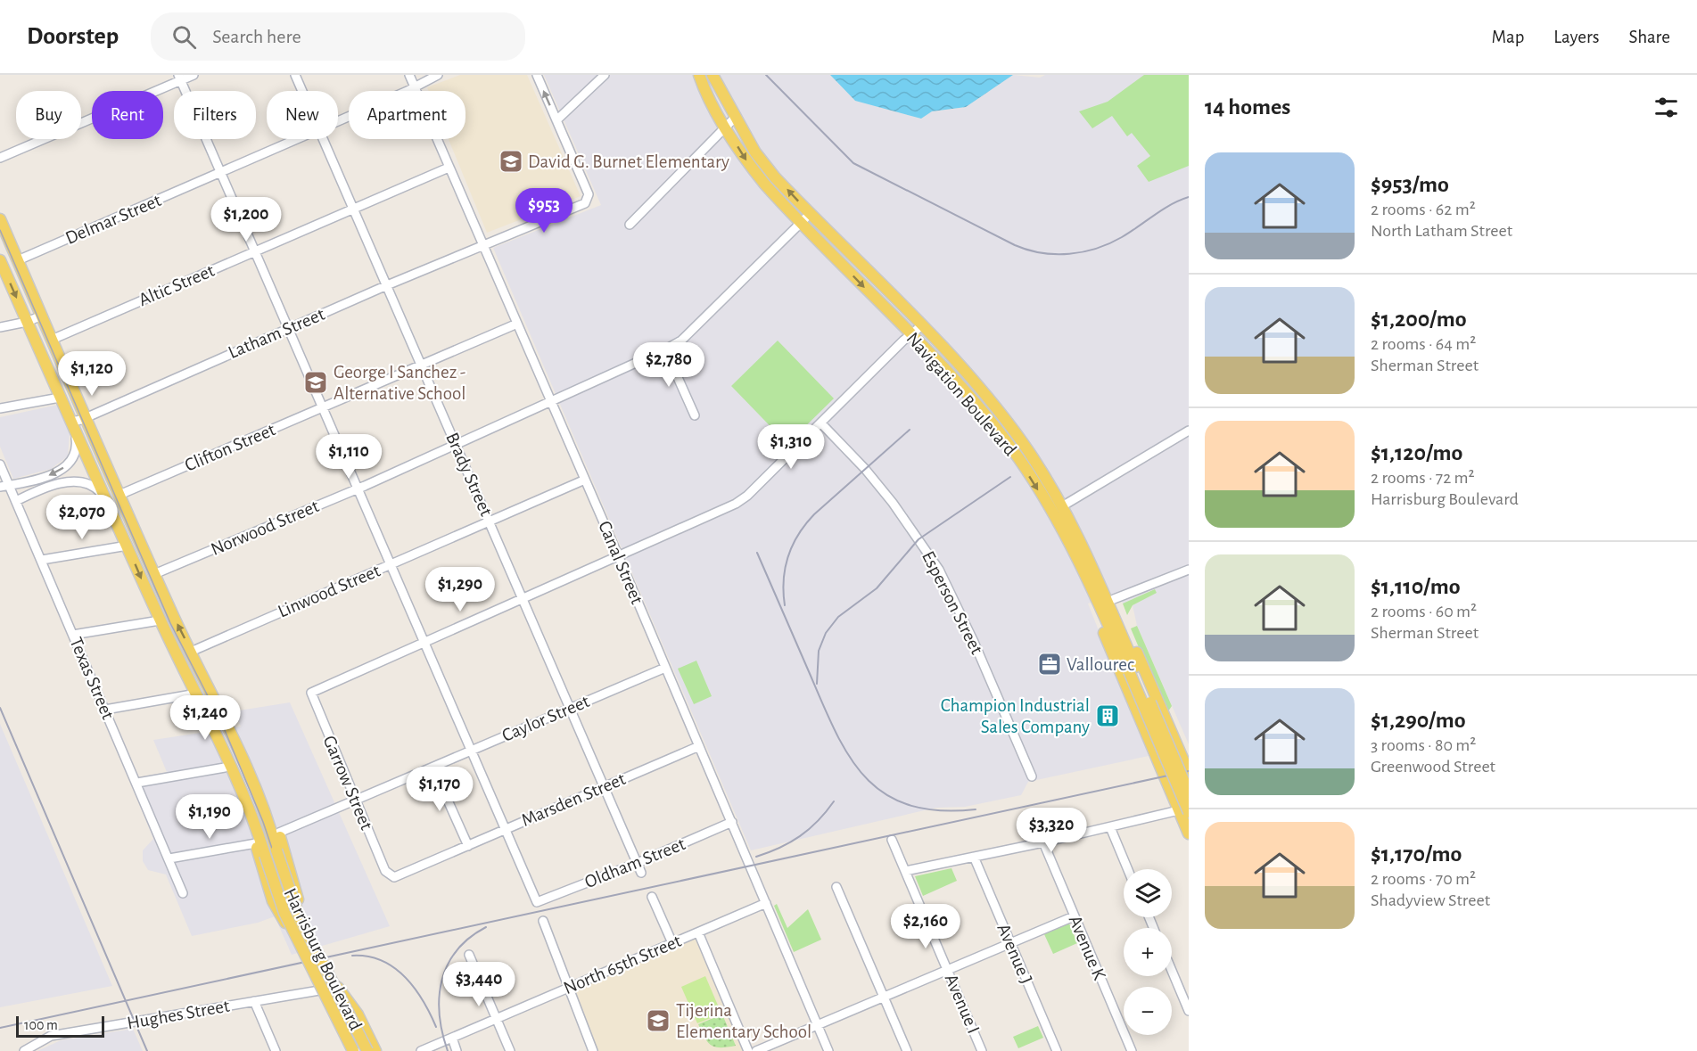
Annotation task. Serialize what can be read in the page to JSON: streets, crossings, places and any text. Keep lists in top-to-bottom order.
{
  "streets": {
    "main road": ["Navigation Boulevard", "Harrisburg Boulevard"],
    "street": [
      "Delmar Street",
      "Altic Street",
      "Latham Street",
      "Clifton Street",
      "Brady Street",
      "Norwood Street",
      "Canal Street",
      "Linwood Street",
      "Esperson Street",
      "Texas Street",
      "Caylor Street",
      "Garrow Street",
      "Marsden Street",
      "Oldham Street",
      "Avenue K",
      "Avenue J",
      "North 65th Street",
      "Avenue I",
      "Hughes Street"
    ]
  },
  "crossings": [
    ["Delmar Street", "Canal Street"],
    ["Delmar Street", "Harrisburg Boulevard"],
    ["Altic Street", "Brady Street"],
    ["Altic Street", "Canal Street"],
    ["Altic Street", "Harrisburg Boulevard"],
    ["Latham Street", "Brady Street"],
    ["Latham Street", "Canal Street"],
    ["Latham Street", "Harrisburg Boulevard"],
    ["Navigation Boulevard", "Norwood Street"],
    ["Clifton Street", "Brady Street"],
    ["Clifton Street", "Canal Street"],
    ["Clifton Street", "Harrisburg Boulevard"],
    ["Brady Street", "Norwood Street"],
    ["Brady Street", "Linwood Street"],
    ["Brady Street", "Caylor Street"],
    ["Brady Street", "Marsden Street"],
    ["Brady Street", "Oldham Street"],
    ["Norwood Street", "Canal Street"],
    ["Norwood Street", "Harrisburg Boulevard"],
    ["Canal Street", "Linwood Street"],
    ["Canal Street", "Caylor Street"],
    ["Canal Street", "Marsden Street"],
    ["Canal Street", "Oldham Street"],
    ["Canal Street", "North 65th Street"],
    ["Linwood Street", "Harrisburg Boulevard"],
    ["Caylor Street", "Garrow Street"],
    ["Garrow Street", "Marsden Street"],
    ["Marsden Street", "Oldham Street"]
  ],
  "places": {
    "school or university": ["David G. Burnet Elementary", "George I Sanchez - Alternative School", "Tijerina Elementary School"],
    "office": ["Vallourec"],
    "building": ["Champion Industrial Sales Company"]
  },
  "scale_bar": "100 m",
  "page": {
    "header": "Doorstep",
    "search": "Search here",
    "nav": ["Map", "Layers", "Share"],
    "heading": "14 homes",
    "chip": [
      "Buy",
      "Rent",
      "Filters",
      "New",
      "Apartment"
    ],
    "list": [
      {
        "name": "$953/mo",
        "note": "2 rooms · 62 m² · North Latham Street"
      },
      {
        "name": "$1,200/mo",
        "note": "2 rooms · 64 m² · Sherman Street"
      },
      {
        "name": "$1,120/mo",
        "note": "2 rooms · 72 m² · Harrisburg Boulevard"
      },
      {
        "name": "$1,110/mo",
        "note": "2 rooms · 60 m² · Sherman Street"
      },
      {
        "name": "$1,290/mo",
        "note": "3 rooms · 80 m² · Greenwood Street"
      },
      {
        "name": "$1,170/mo",
        "note": "2 rooms · 70 m² · Shadyview Street"
      }
    ],
    "price": [
      "$953",
      "$1,200",
      "$2,780",
      "$1,120",
      "$1,310",
      "$1,110",
      "$2,070",
      "$1,290",
      "$1,240",
      "$1,170",
      "$1,190",
      "$3,320",
      "$2,160",
      "$3,440"
    ],
    "map_buttons": ["+", "−"],
    "scale": "100 m"
  }
}
